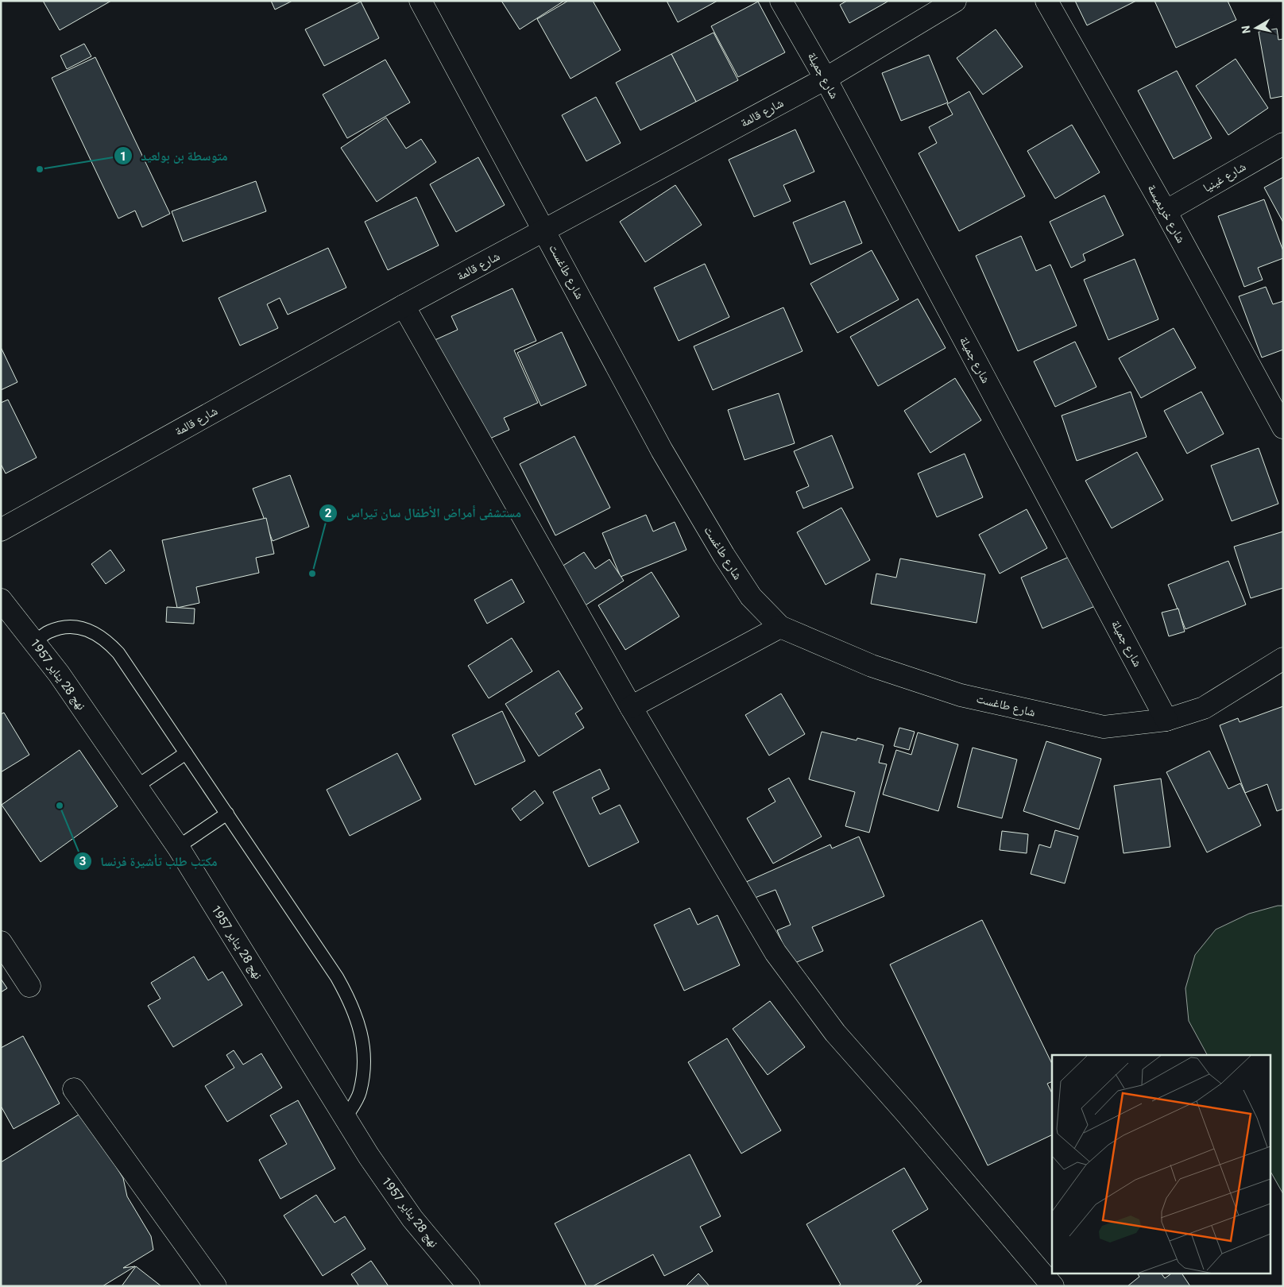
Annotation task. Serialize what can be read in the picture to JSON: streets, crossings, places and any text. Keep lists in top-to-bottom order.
{
  "streets": {
    "street": [
      "شارع جميلة",
      "شارع قالمة",
      "شارع غينيا",
      "شارع خريميسة",
      "شارع طاغست",
      "نهج 28 يناير 1957"
    ]
  },
  "crossings": [
    ["شارع جميلة", "شارع قالمة"],
    ["شارع جميلة", "شارع طاغست"],
    ["شارع قالمة", "شارع طاغست"],
    ["شارع غينيا", "شارع خريميسة"]
  ],
  "places": ["متوسطة بن بولعيد", "مستشفى أمراض الأطفال سان تيراس", "مكتب طلب تأشيرة فرنسا"],
  "north": "left"
}
